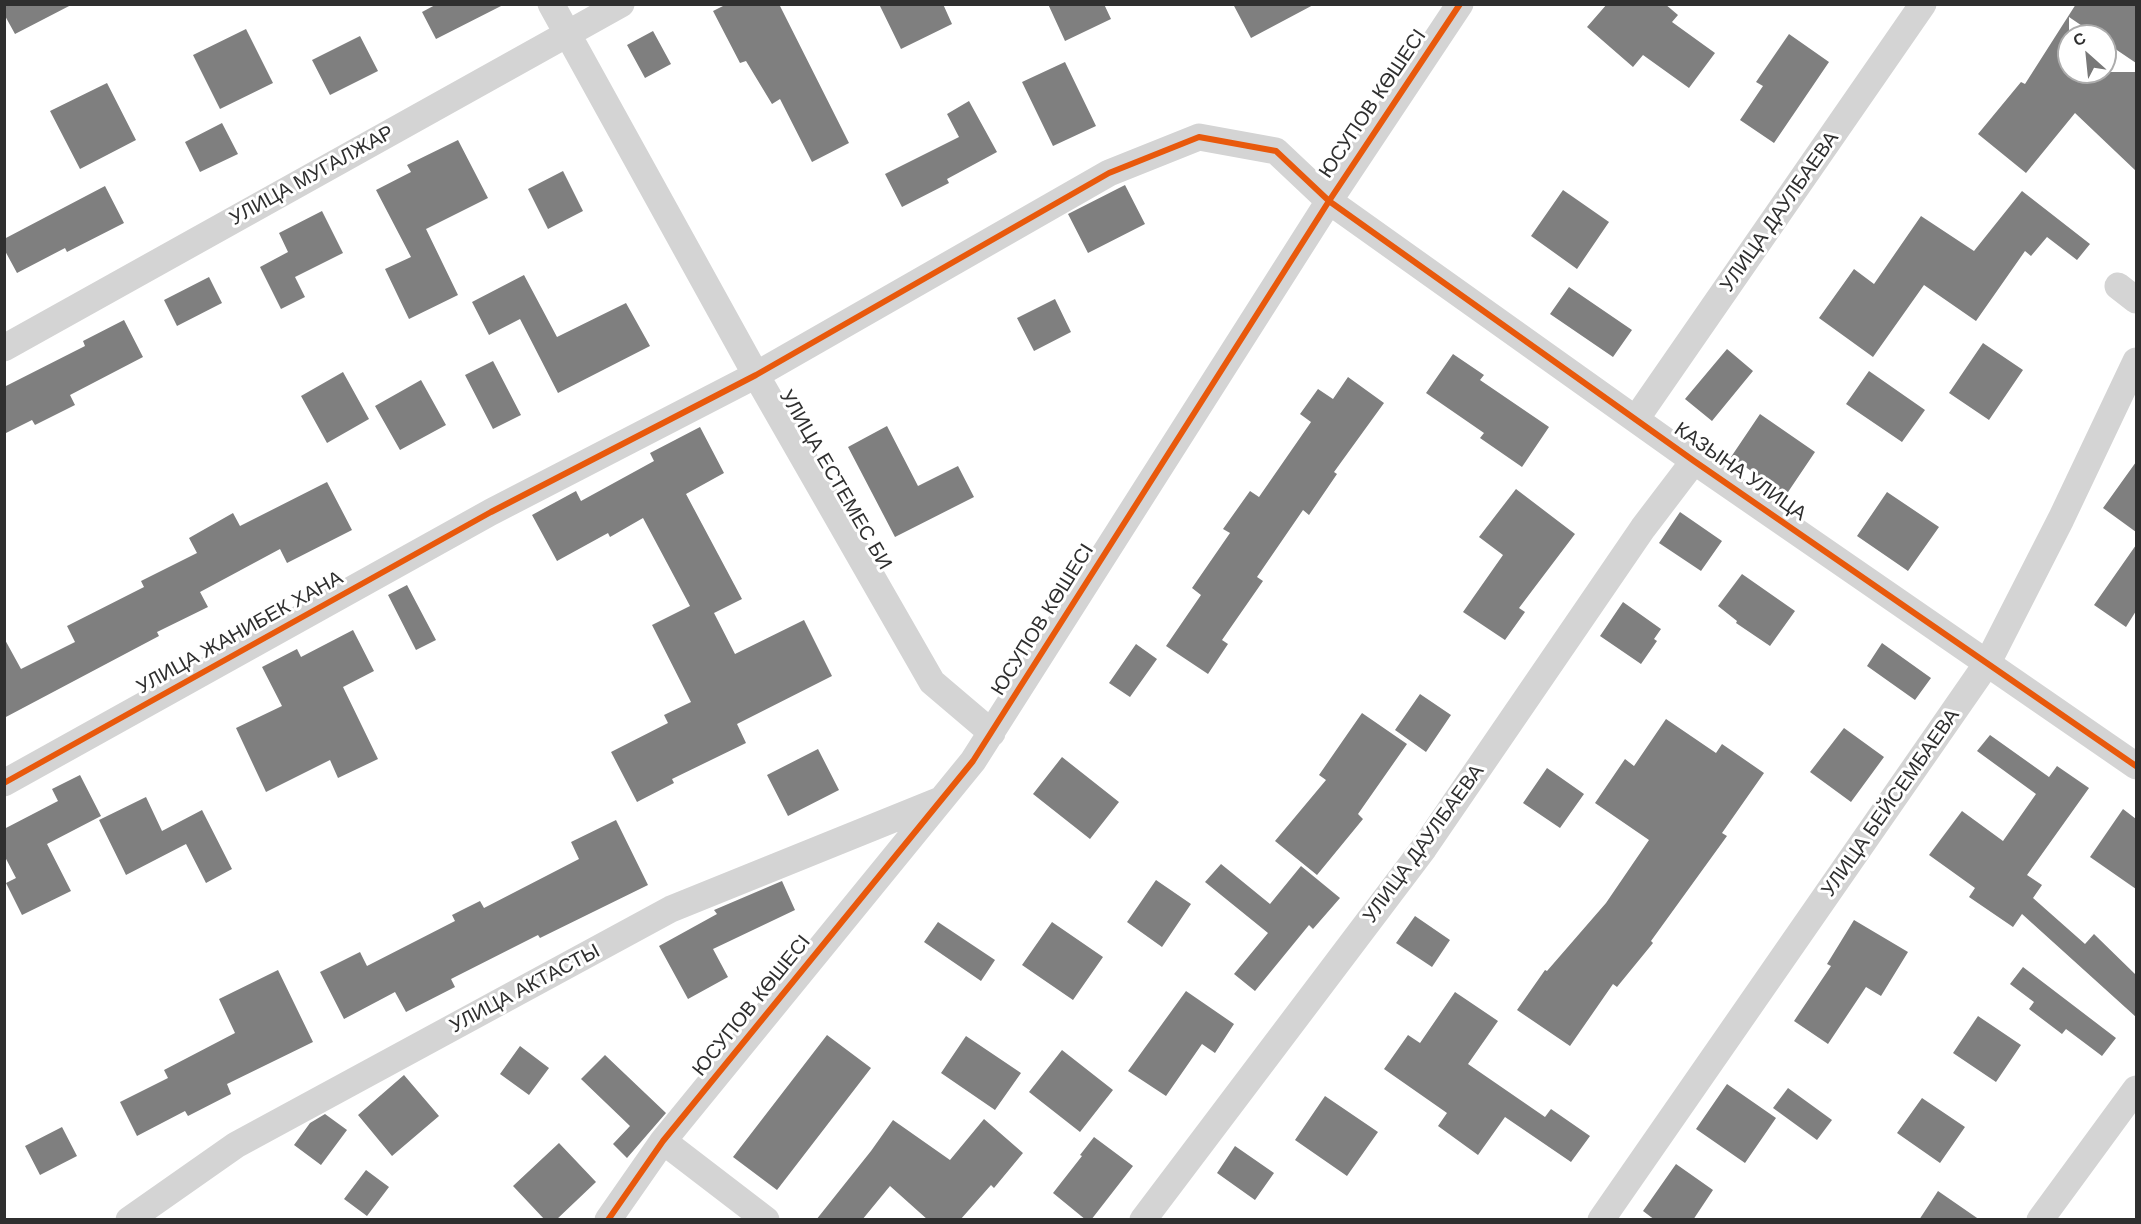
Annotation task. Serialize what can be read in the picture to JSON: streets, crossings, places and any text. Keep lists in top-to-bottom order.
{
  "streets": {
    "street": [
      "ЮСУПОВ КӨШЕСІ",
      "УЛИЦА МУГАЛЖАР",
      "УЛИЦА ДАУЛБАЕВА",
      "КАЗЫНА УЛИЦА",
      "УЛИЦА ЕСТЕМЕС БИ",
      "УЛИЦА ЖАНИБЕК ХАНА",
      "УЛИЦА БЕЙСЕМБАЕВА",
      "УЛИЦА АКТАСТЫ"
    ]
  },
  "crossings": [
    ["ЮСУПОВ КӨШЕСІ", "КАЗЫНА УЛИЦА"],
    ["ЮСУПОВ КӨШЕСІ", "УЛИЦА ЕСТЕМЕС БИ"],
    ["ЮСУПОВ КӨШЕСІ", "УЛИЦА АКТАСТЫ"],
    ["УЛИЦА МУГАЛЖАР", "УЛИЦА ЕСТЕМЕС БИ"],
    ["УЛИЦА ДАУЛБАЕВА", "КАЗЫНА УЛИЦА"],
    ["КАЗЫНА УЛИЦА", "УЛИЦА ЕСТЕМЕС БИ"],
    ["КАЗЫНА УЛИЦА", "УЛИЦА ЖАНИБЕК ХАНА"],
    ["КАЗЫНА УЛИЦА", "УЛИЦА БЕЙСЕМБАЕВА"],
    ["УЛИЦА ЕСТЕМЕС БИ", "УЛИЦА ЖАНИБЕК ХАНА"]
  ],
  "north": "top left"
}
